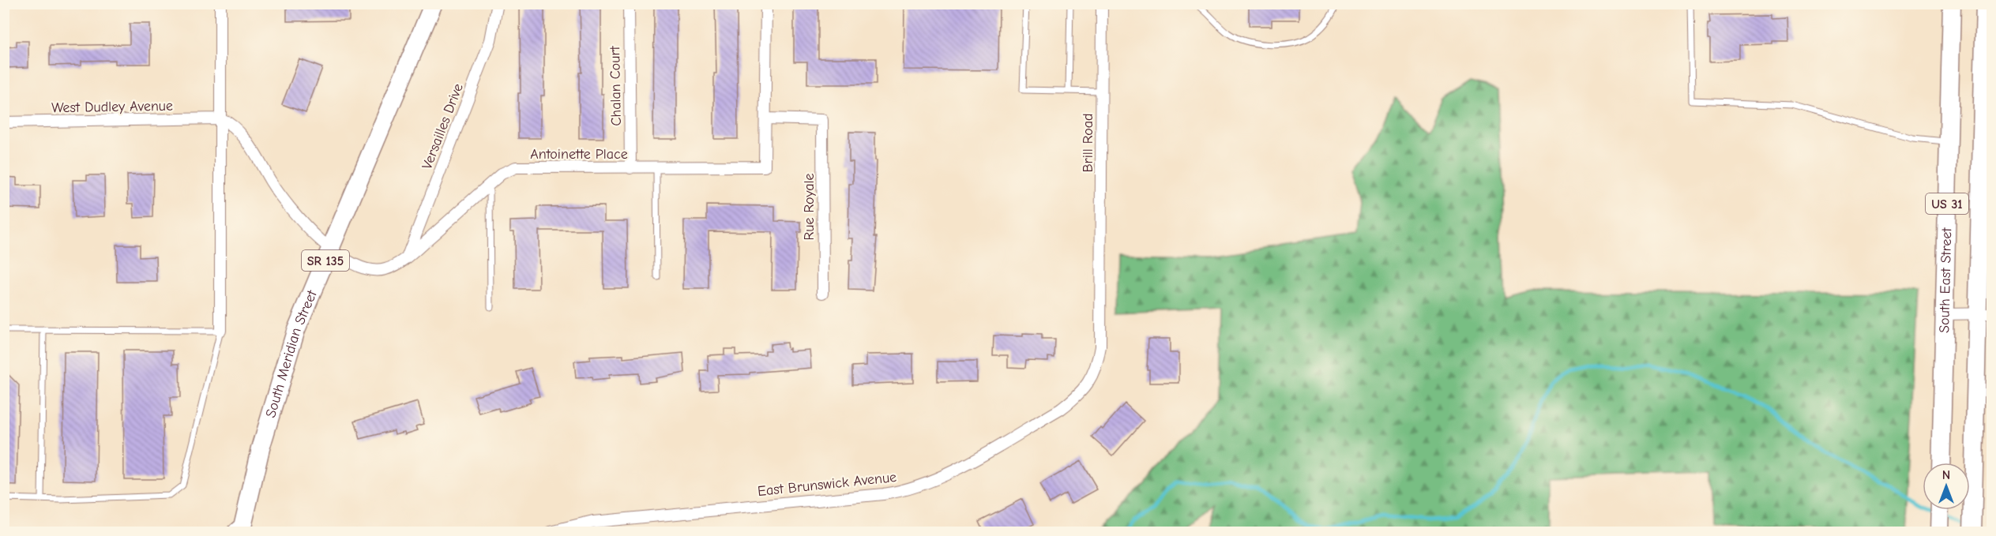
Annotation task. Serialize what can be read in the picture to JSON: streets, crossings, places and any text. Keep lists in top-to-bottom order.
{
  "streets": {
    "main road": [
      "US 31",
      "SR 135",
      "South East Street",
      "South Meridian Street"
    ],
    "street": [
      "Chalan Court",
      "West Dudley Avenue",
      "Versailles Drive",
      "Brill Road",
      "Antoinette Place",
      "Rue Royale",
      "East Brunswick Avenue"
    ]
  },
  "crossings": [
    ["Chalan Court", "Antoinette Place"],
    ["West Dudley Avenue", "Antoinette Place"],
    ["Versailles Drive", "Antoinette Place"],
    ["Brill Road", "East Brunswick Avenue"],
    ["Antoinette Place", "Rue Royale"],
    ["Antoinette Place", "South Meridian Street"]
  ],
  "north": "top"
}
